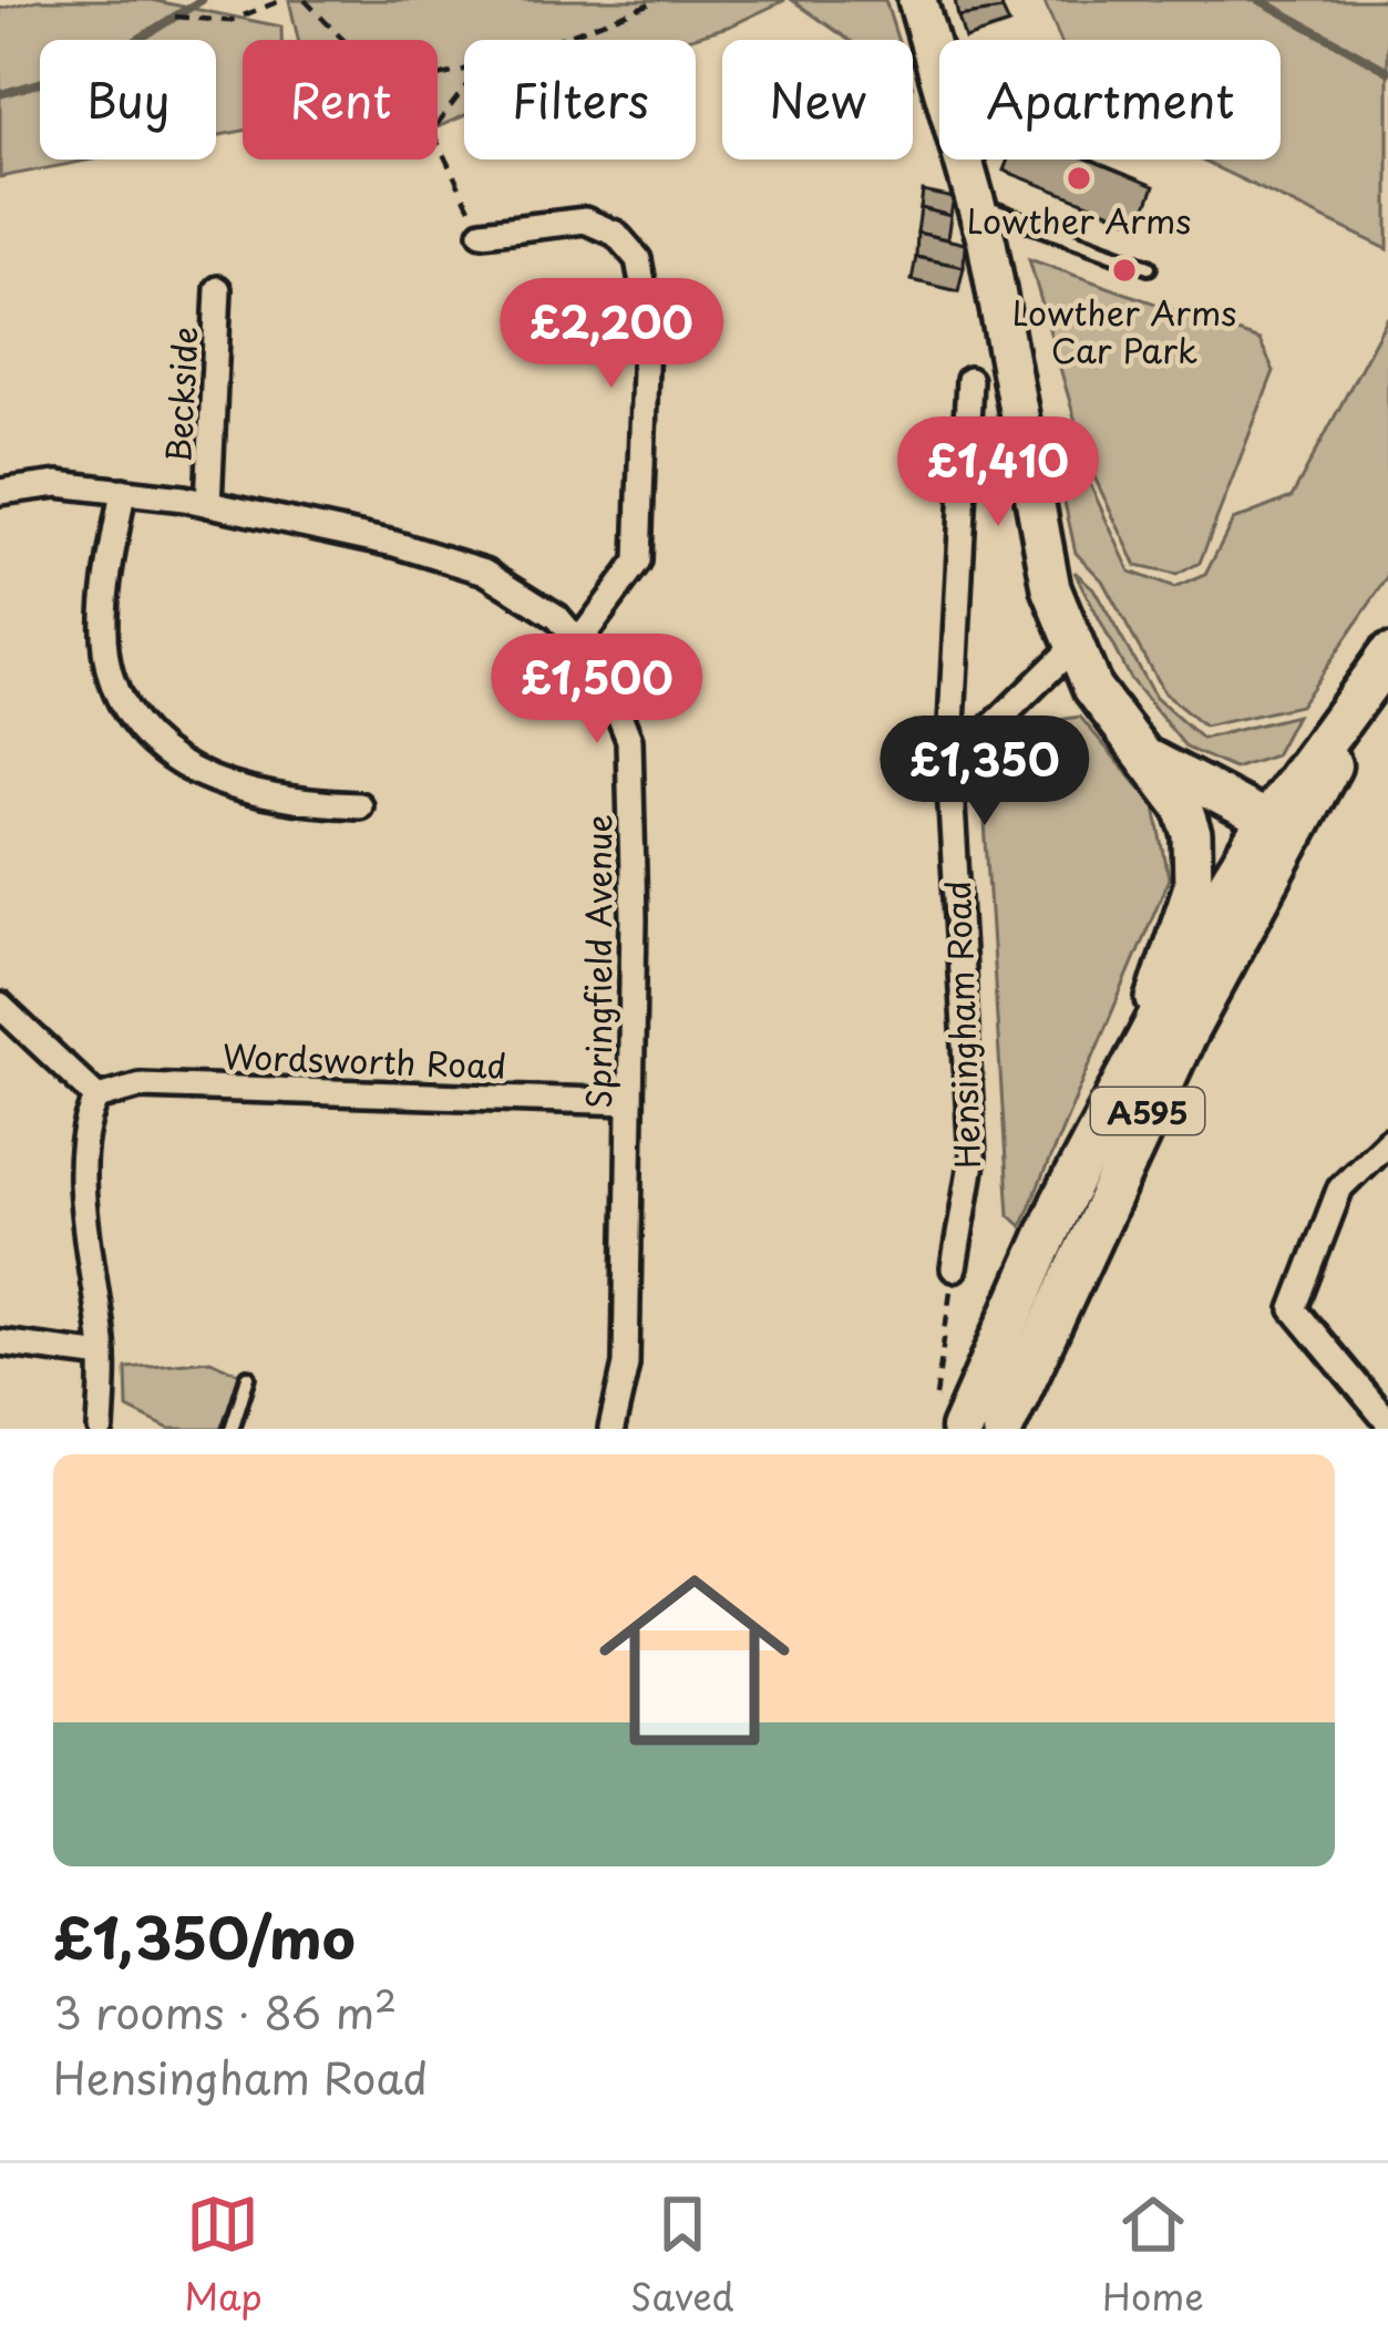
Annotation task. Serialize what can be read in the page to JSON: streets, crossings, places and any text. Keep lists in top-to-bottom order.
{
  "streets": {
    "highway": ["A595"],
    "street": [
      "Beckside",
      "Springfield Avenue",
      "Hensingham Road",
      "Wordsworth Road"
    ]
  },
  "crossings": [
    ["Beckside", "Springfield Avenue"],
    ["Springfield Avenue", "Wordsworth Road"]
  ],
  "places": ["Lowther Arms", "Lowther Arms Car Park"],
  "page": {
    "chip": [
      "Buy",
      "Rent",
      "Filters",
      "New",
      "Apartment"
    ],
    "price": [
      "£2,200",
      "£1,410",
      "£1,500",
      "£1,350"
    ],
    "list": [
      {
        "name": "£1,350/mo",
        "note": "3 rooms · 86 m² · Hensingham Road"
      }
    ],
    "tabs": ["Map", "Saved", "Home"]
  }
}
